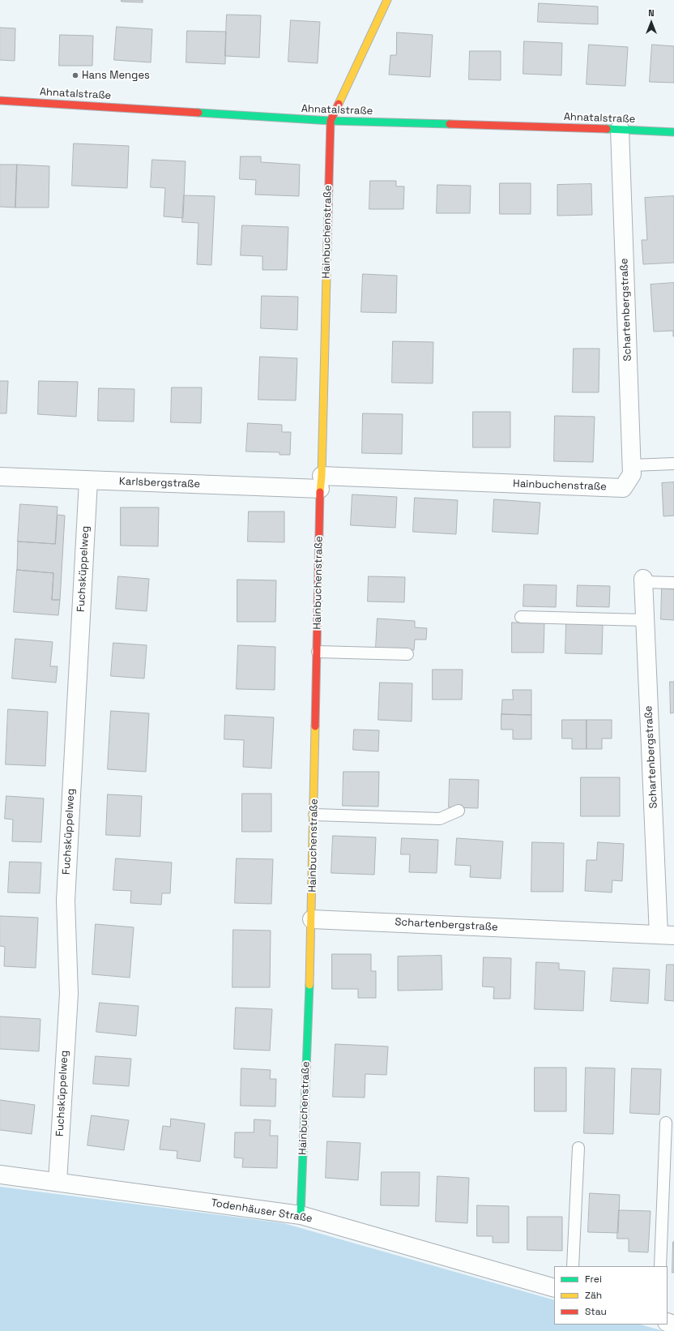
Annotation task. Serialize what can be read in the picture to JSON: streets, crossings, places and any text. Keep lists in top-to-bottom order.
{
  "streets": {
    "street": [
      "Ahnatalstraße",
      "Hainbuchenstraße",
      "Schartenbergstraße",
      "Karlsbergstraße",
      "Fuchsküppelweg",
      "Todenhäuser Straße"
    ]
  },
  "crossings": [
    ["Ahnatalstraße", "Hainbuchenstraße"],
    ["Ahnatalstraße", "Schartenbergstraße"],
    ["Hainbuchenstraße", "Schartenbergstraße"],
    ["Hainbuchenstraße", "Karlsbergstraße"],
    ["Hainbuchenstraße", "Todenhäuser Straße"],
    ["Karlsbergstraße", "Fuchsküppelweg"],
    ["Fuchsküppelweg", "Todenhäuser Straße"]
  ],
  "places": ["Hans Menges"],
  "legend": ["Frei", "Zäh", "Stau"],
  "north": "top"
}
